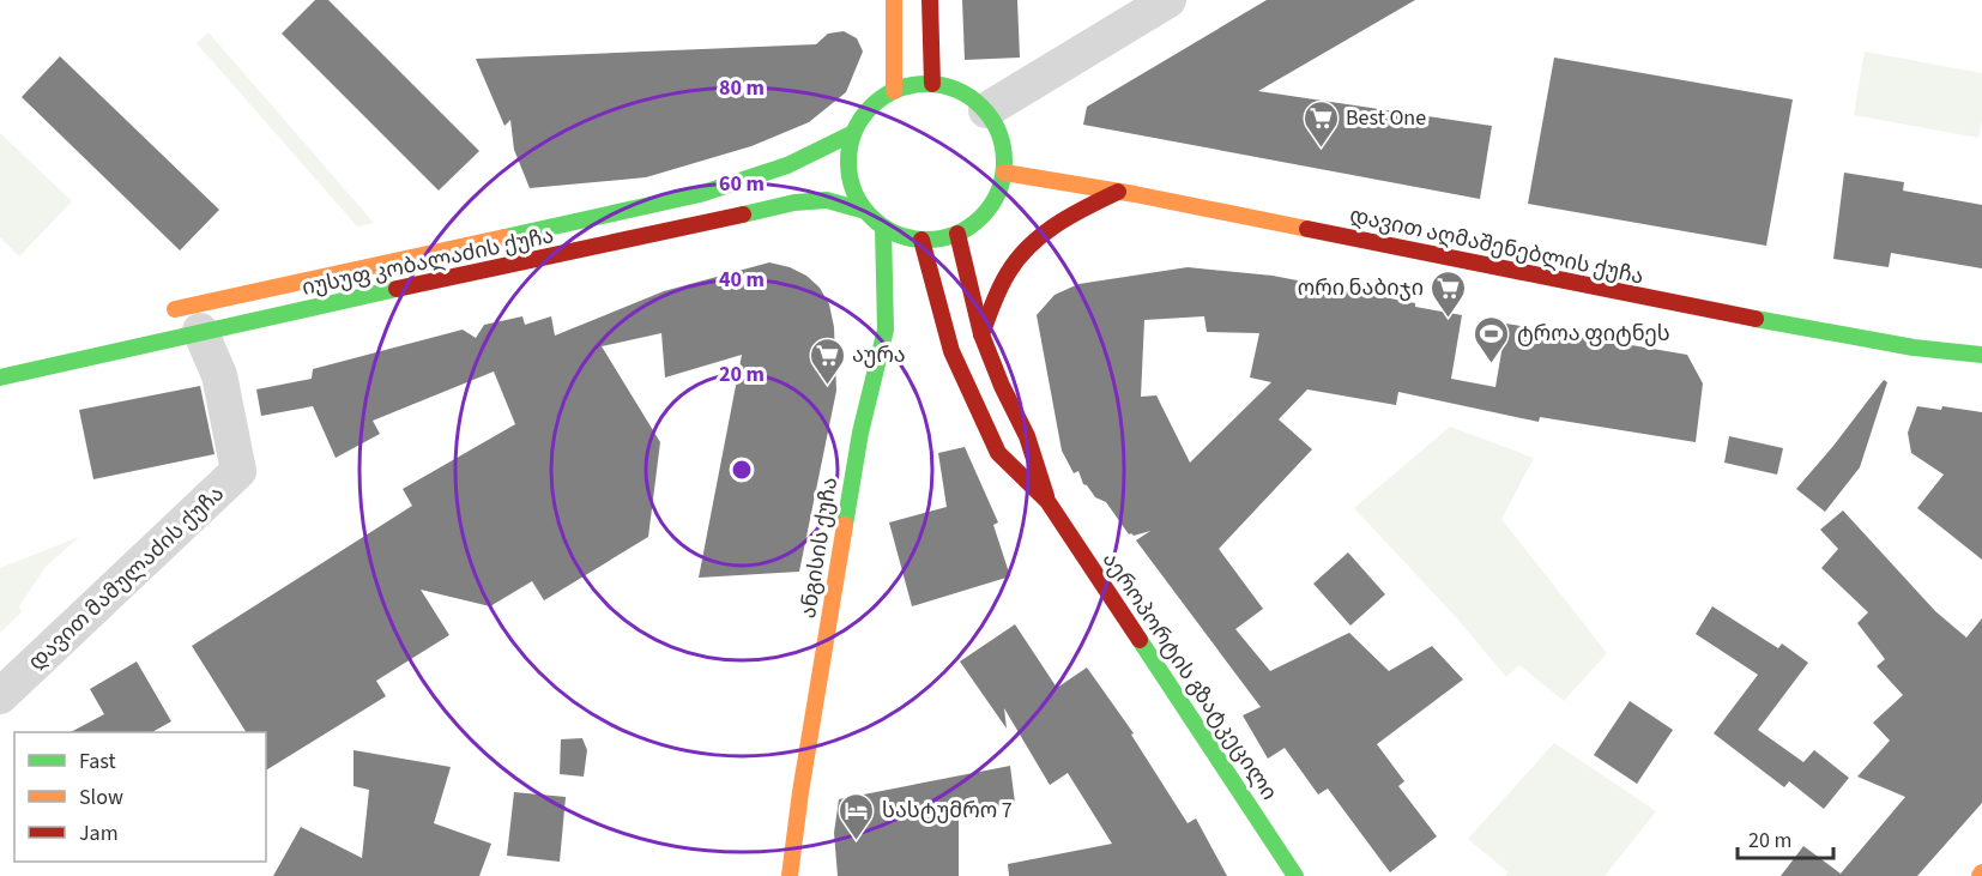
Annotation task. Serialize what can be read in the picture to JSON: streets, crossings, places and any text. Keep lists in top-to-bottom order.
{
  "streets": {
    "street": [
      "დავით აღმაშენებლის ქუჩა",
      "იუსუფ კობალაძის ქუჩა",
      "ანგისის ქუჩა",
      "დავით მამულაძის ქუჩა",
      "აეროპორტის გზატკეცილი"
    ]
  },
  "crossings": [
    ["დავით აღმაშენებლის ქუჩა", "იუსუფ კობალაძის ქუჩა"],
    ["დავით აღმაშენებლის ქუჩა", "ანგისის ქუჩა"],
    ["დავით აღმაშენებლის ქუჩა", "აეროპორტის გზატკეცილი"],
    ["იუსუფ კობალაძის ქუჩა", "ანგისის ქუჩა"],
    ["იუსუფ კობალაძის ქუჩა", "დავით მამულაძის ქუჩა"],
    ["იუსუფ კობალაძის ქუჩა", "აეროპორტის გზატკეცილი"],
    ["ანგისის ქუჩა", "აეროპორტის გზატკეცილი"]
  ],
  "places": {
    "supermarket": ["Best One", "ორი ნაბიჯი", "აურა"],
    "sports": ["ტროა ფიტნეს"],
    "hotel": ["სასტუმრო 7"]
  },
  "legend": ["Fast", "Slow", "Jam"],
  "scale_bar": "20 m",
  "rings": [
    "80 m",
    "60 m",
    "40 m",
    "20 m"
  ]
}
